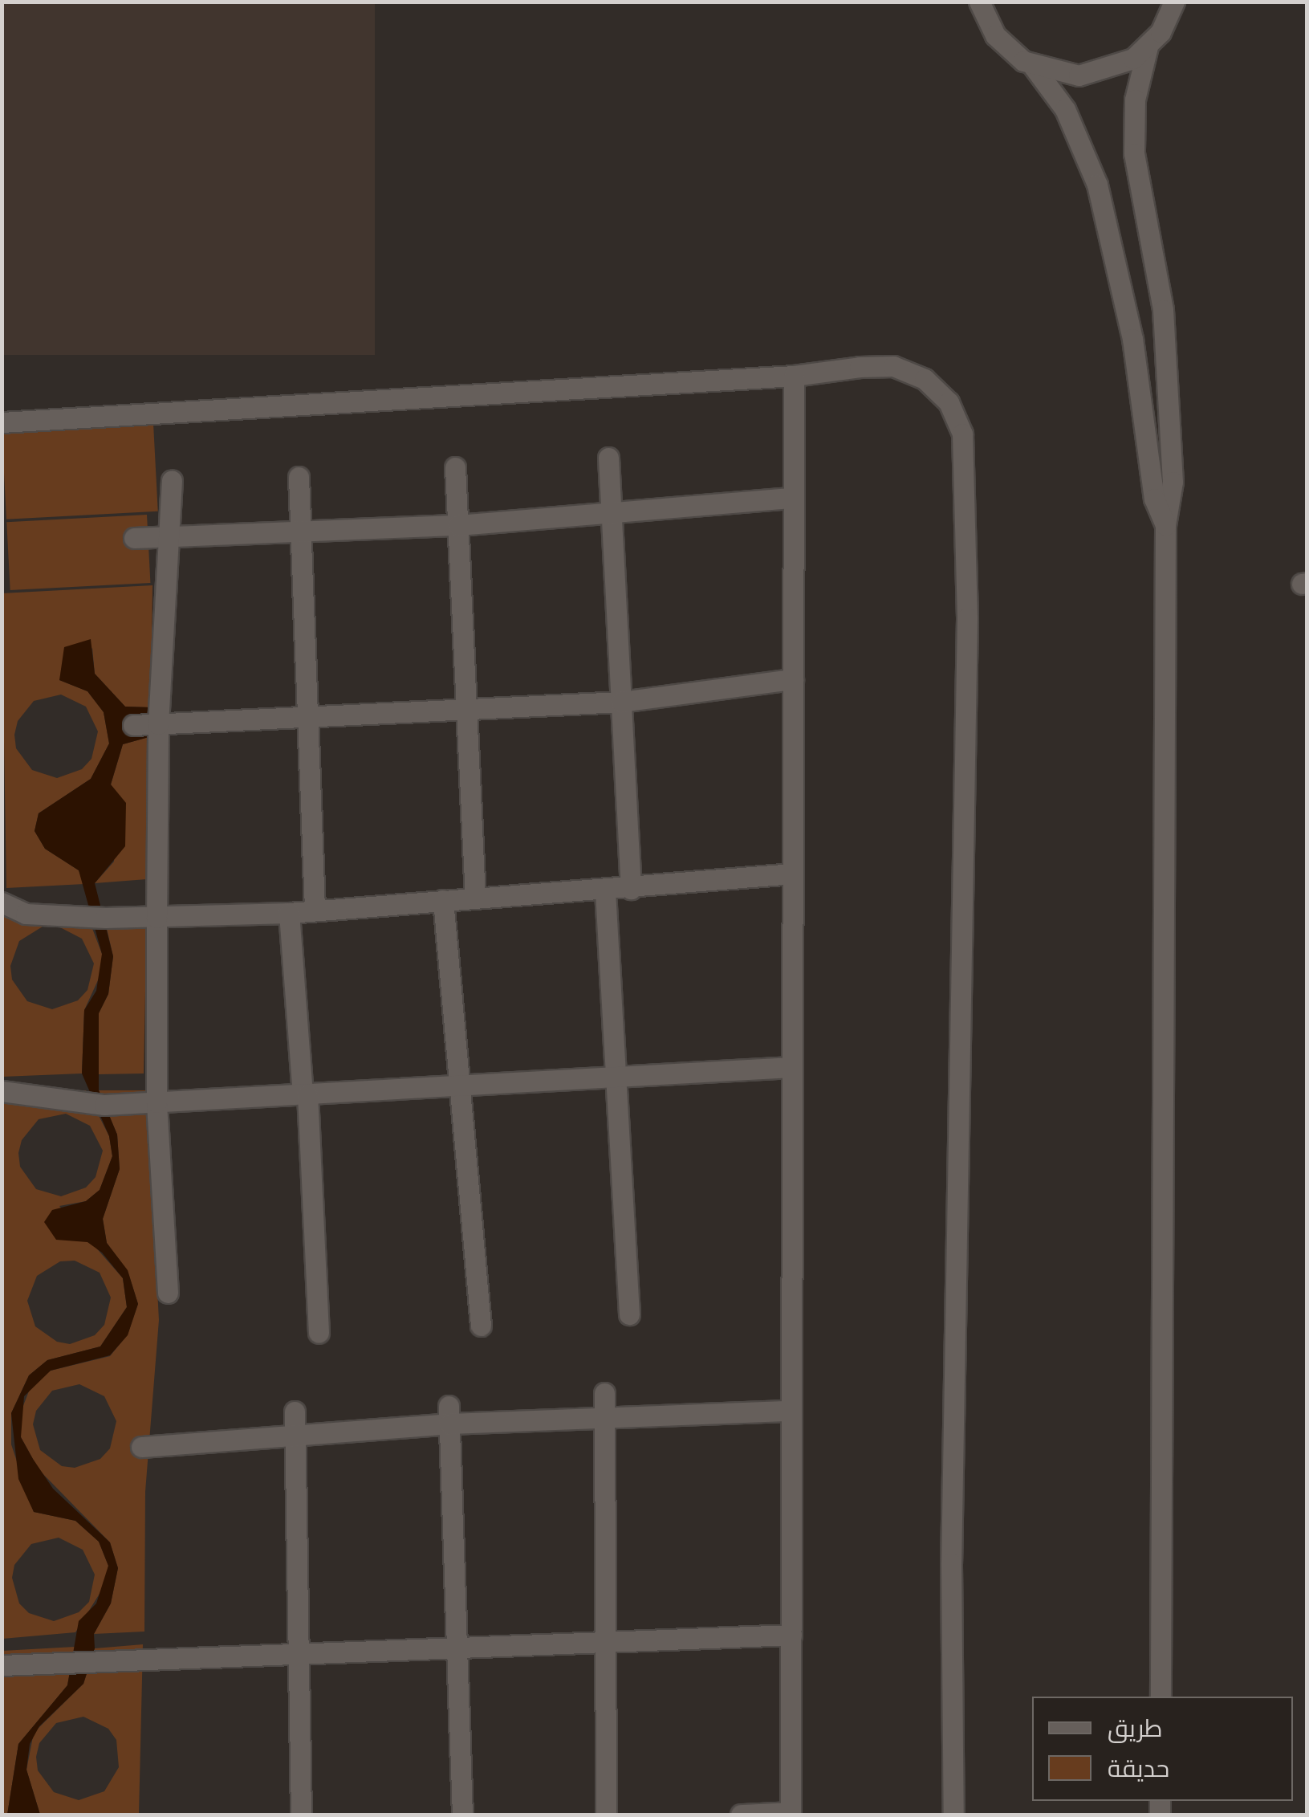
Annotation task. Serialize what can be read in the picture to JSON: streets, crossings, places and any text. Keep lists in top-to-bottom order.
{
  "legend": ["طريق", "حديقة"]
}
